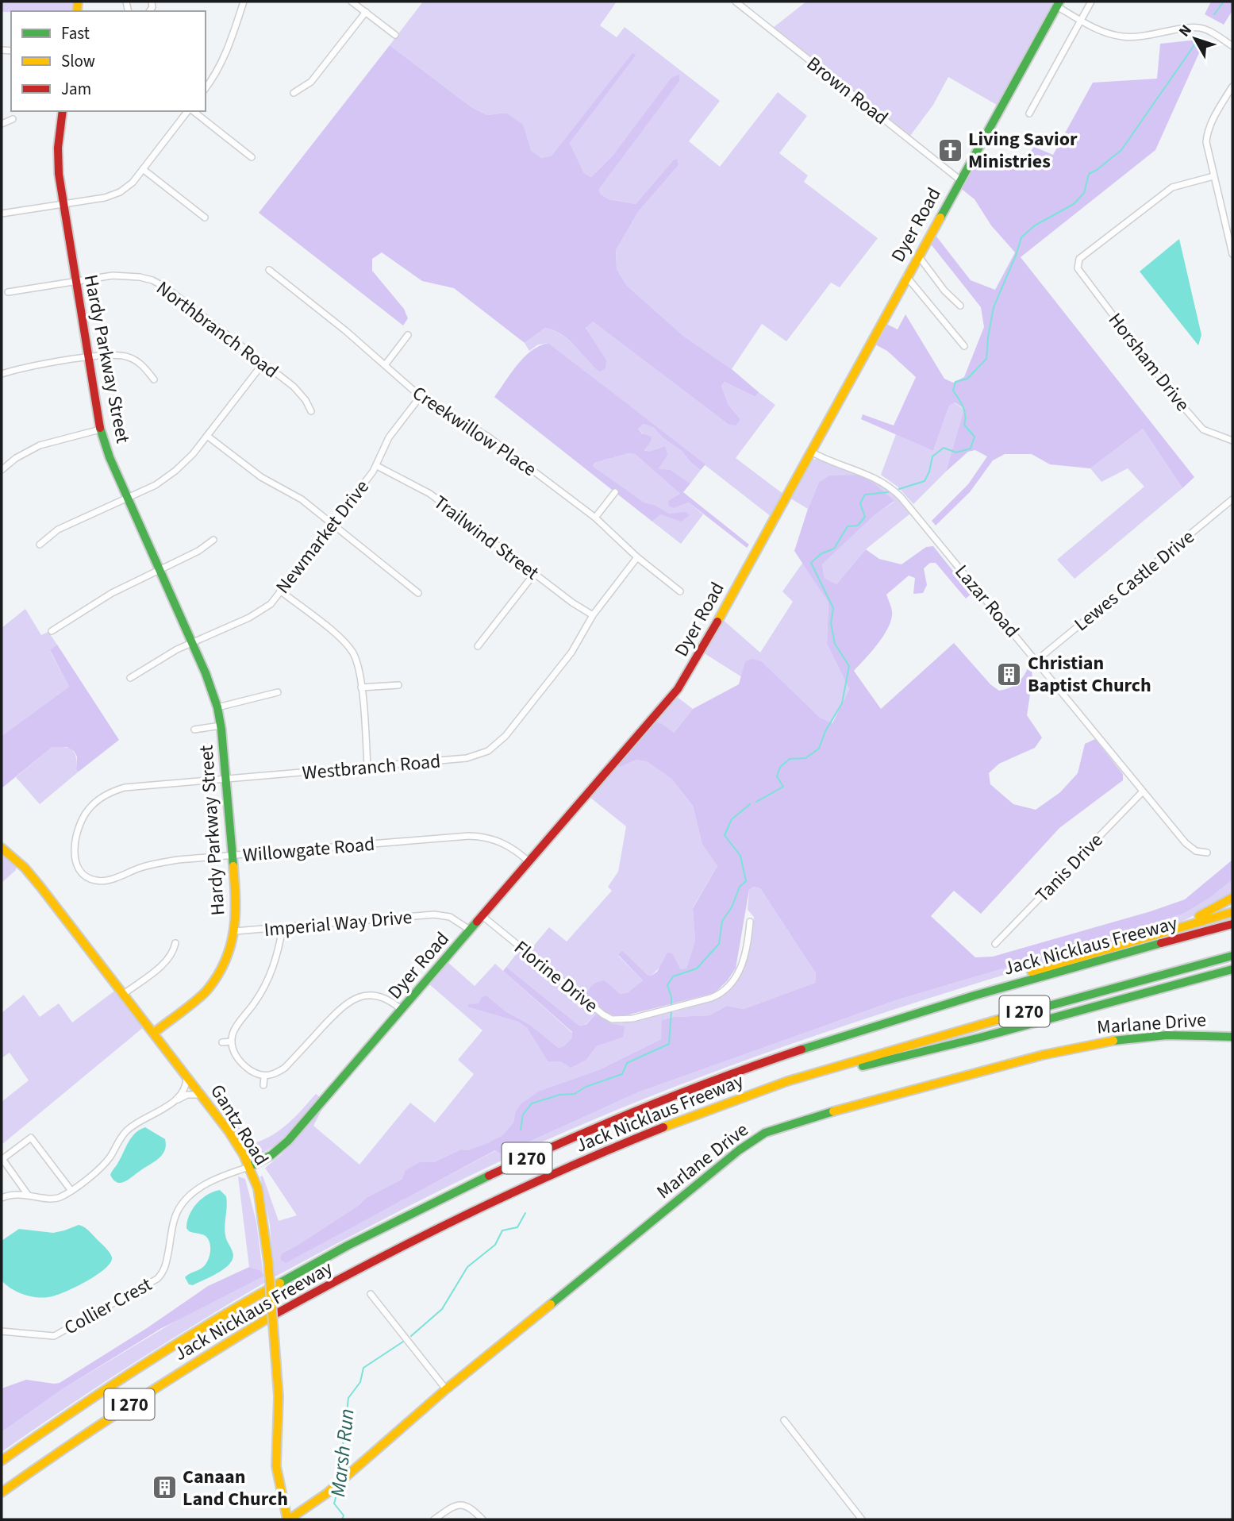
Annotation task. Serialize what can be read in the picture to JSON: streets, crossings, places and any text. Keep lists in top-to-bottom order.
{
  "streets": {
    "main road": [
      "Dyer Road",
      "Hardy Parkway Street",
      "Jack Nicklaus Freeway",
      "I 270",
      "Marlane Drive",
      "Gantz Road"
    ],
    "street": [
      "Brown Road",
      "Northbranch Road",
      "Horsham Drive",
      "Creekwillow Place",
      "Newmarket Drive",
      "Trailwind Street",
      "Lewes Castle Drive",
      "Lazar Road",
      "Westbranch Road",
      "Willowgate Road",
      "Tanis Drive",
      "Imperial Way Drive",
      "Florine Drive",
      "Collier Crest"
    ]
  },
  "crossings": [
    ["Brown Road", "Dyer Road"],
    ["Dyer Road", "Lazar Road"],
    ["Dyer Road", "Willowgate Road"],
    ["Dyer Road", "Imperial Way Drive"],
    ["Dyer Road", "Florine Drive"],
    ["Dyer Road", "Gantz Road"],
    ["Dyer Road", "Collier Crest"],
    ["Northbranch Road", "Hardy Parkway Street"],
    ["Hardy Parkway Street", "Newmarket Drive"],
    ["Hardy Parkway Street", "Westbranch Road"],
    ["Hardy Parkway Street", "Willowgate Road"],
    ["Hardy Parkway Street", "Imperial Way Drive"],
    ["Hardy Parkway Street", "Gantz Road"],
    ["Creekwillow Place", "Newmarket Drive"],
    ["Creekwillow Place", "Westbranch Road"],
    ["Newmarket Drive", "Trailwind Street"],
    ["Trailwind Street", "Westbranch Road"],
    ["Lewes Castle Drive", "Lazar Road"],
    ["Lazar Road", "Tanis Drive"],
    ["Westbranch Road", "Willowgate Road"],
    ["Marlane Drive", "Gantz Road"],
    ["Gantz Road", "Collier Crest"]
  ],
  "water": ["Marsh Run"],
  "places": {
    "church": ["Living Savior Ministries"],
    "building": ["Christian Baptist Church", "Canaan Land Church"]
  },
  "legend": ["Fast", "Slow", "Jam"],
  "north": "top left"
}
